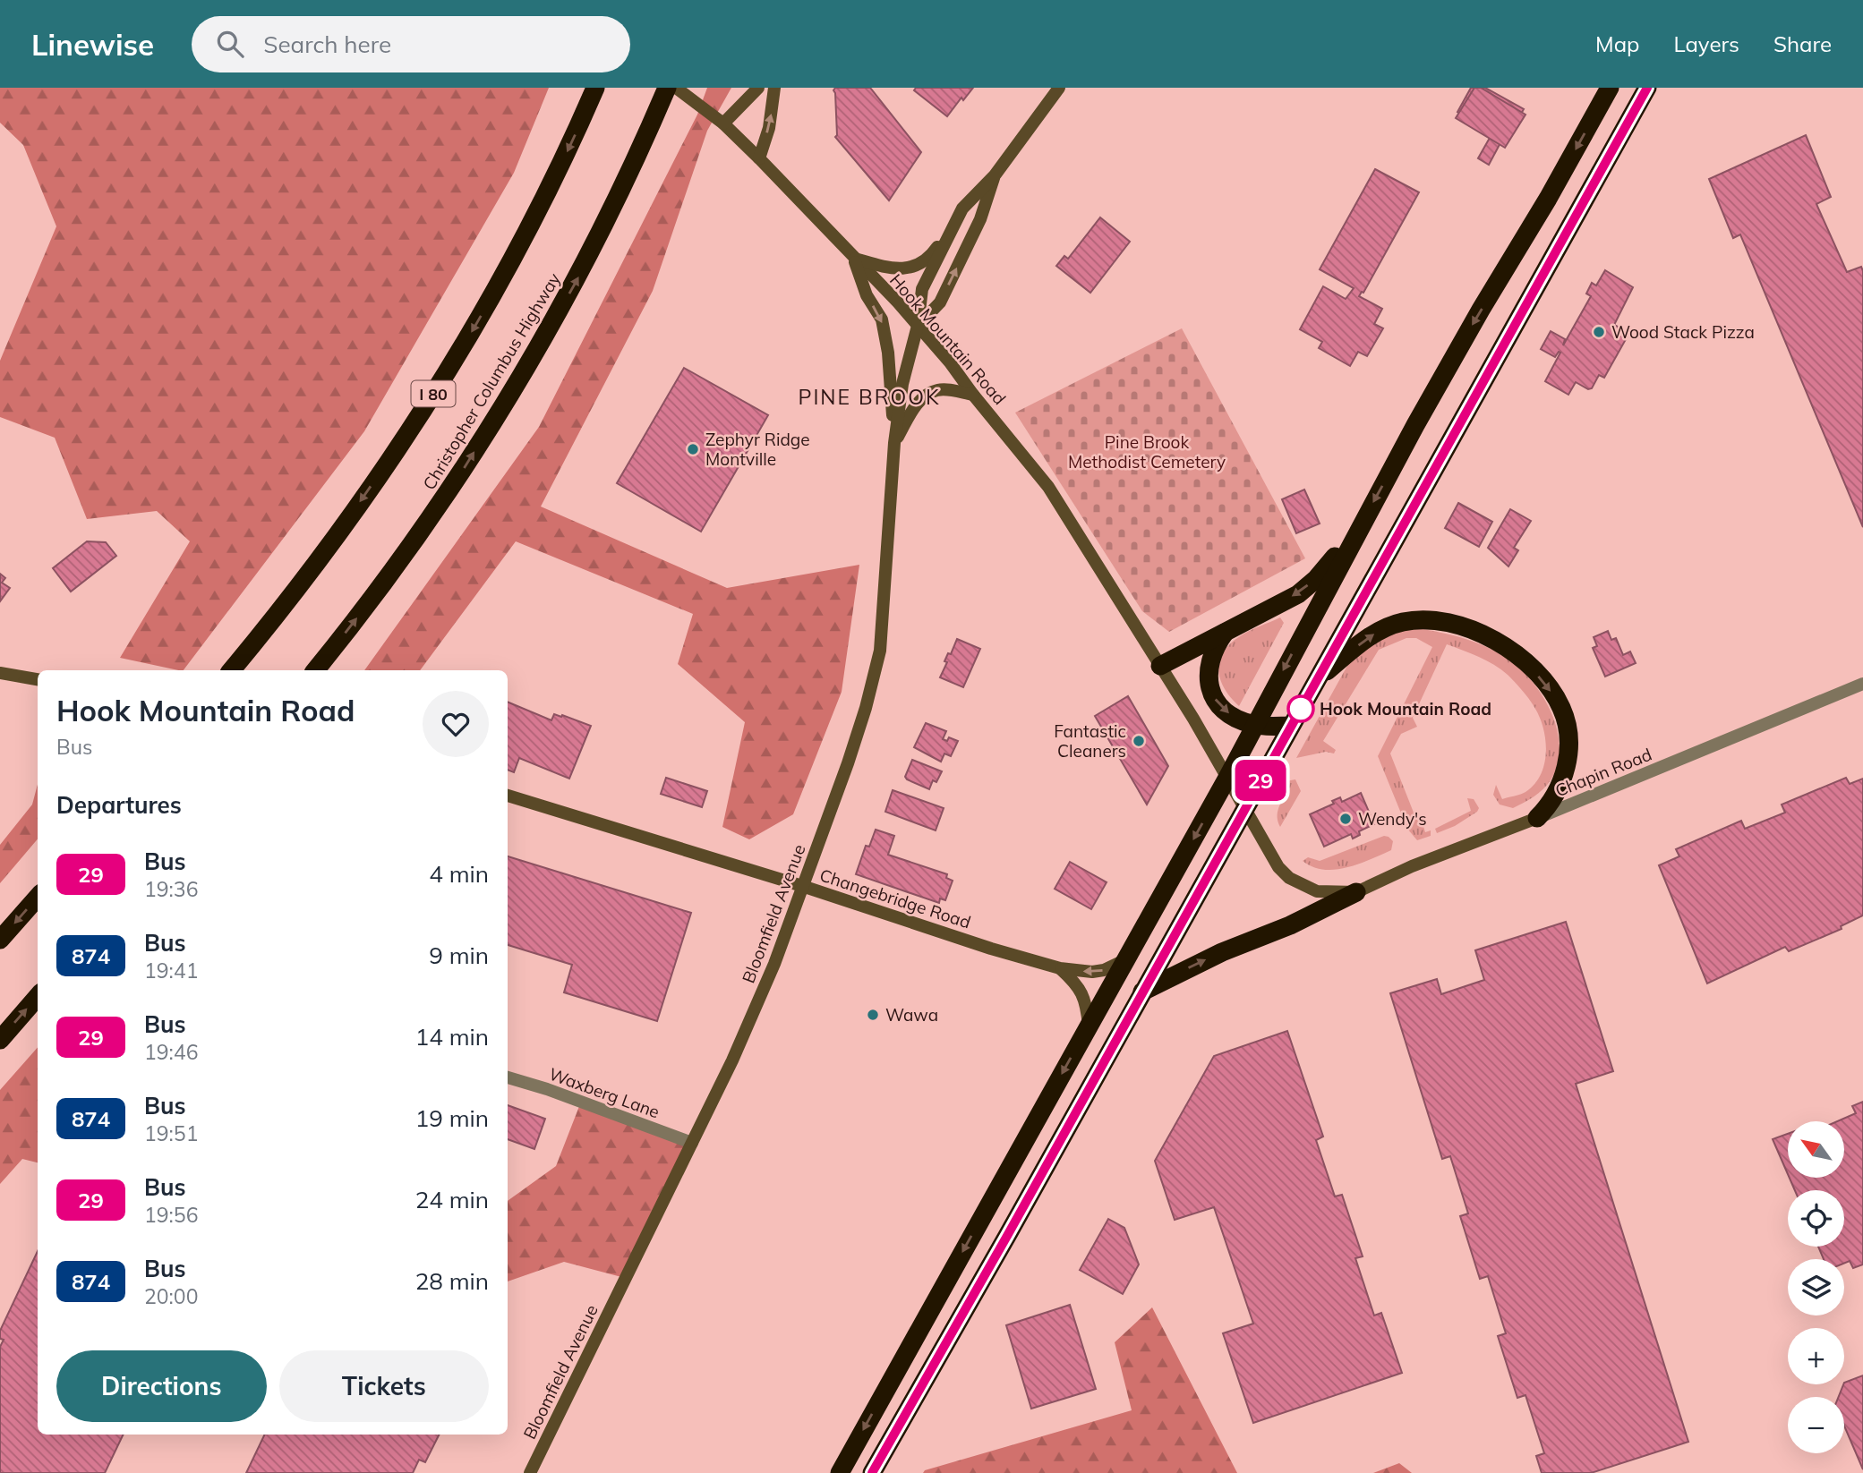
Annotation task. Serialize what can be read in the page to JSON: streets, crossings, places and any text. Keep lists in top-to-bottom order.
{
  "streets": {
    "highway": ["Christopher Columbus Highway", "I 80"],
    "main road": [
      "Hook Mountain Road",
      "Chapin Road",
      "Changebridge Road",
      "Bloomfield Avenue"
    ],
    "street": ["Waxberg Lane"]
  },
  "crossings": [
    ["Hook Mountain Road", "Chapin Road"],
    ["Hook Mountain Road", "Bloomfield Avenue"],
    ["Changebridge Road", "Bloomfield Avenue"],
    ["Bloomfield Avenue", "Waxberg Lane"]
  ],
  "districts": ["PINE BROOK"],
  "parks": ["Pine Brook Methodist Cemetery"],
  "places": [
    "Wood Stack Pizza",
    "Zephyr Ridge Montville",
    "Hook Mountain Road",
    "Fantastic Cleaners",
    "Wendy's",
    "Wawa"
  ],
  "lines": ["bus line 29"],
  "north": "top left",
  "page": {
    "header": "Linewise",
    "search": "Search here",
    "nav": ["Map", "Layers", "Share"],
    "on_map": "29",
    "heading": [
      ["Hook Mountain Road", "Bus"],
      "Departures"
    ],
    "list": [
      {
        "mark": "29",
        "name": "Bus",
        "note": "19:36",
        "value": "4 min"
      },
      {
        "mark": "874",
        "name": "Bus",
        "note": "19:41",
        "value": "9 min"
      },
      {
        "mark": "29",
        "name": "Bus",
        "note": "19:46",
        "value": "14 min"
      },
      {
        "mark": "874",
        "name": "Bus",
        "note": "19:51",
        "value": "19 min"
      },
      {
        "mark": "29",
        "name": "Bus",
        "note": "19:56",
        "value": "24 min"
      },
      {
        "mark": "874",
        "name": "Bus",
        "note": "20:00",
        "value": "28 min"
      }
    ],
    "map_buttons": ["+", "−"],
    "buttons": ["Directions", "Tickets"]
  }
}
